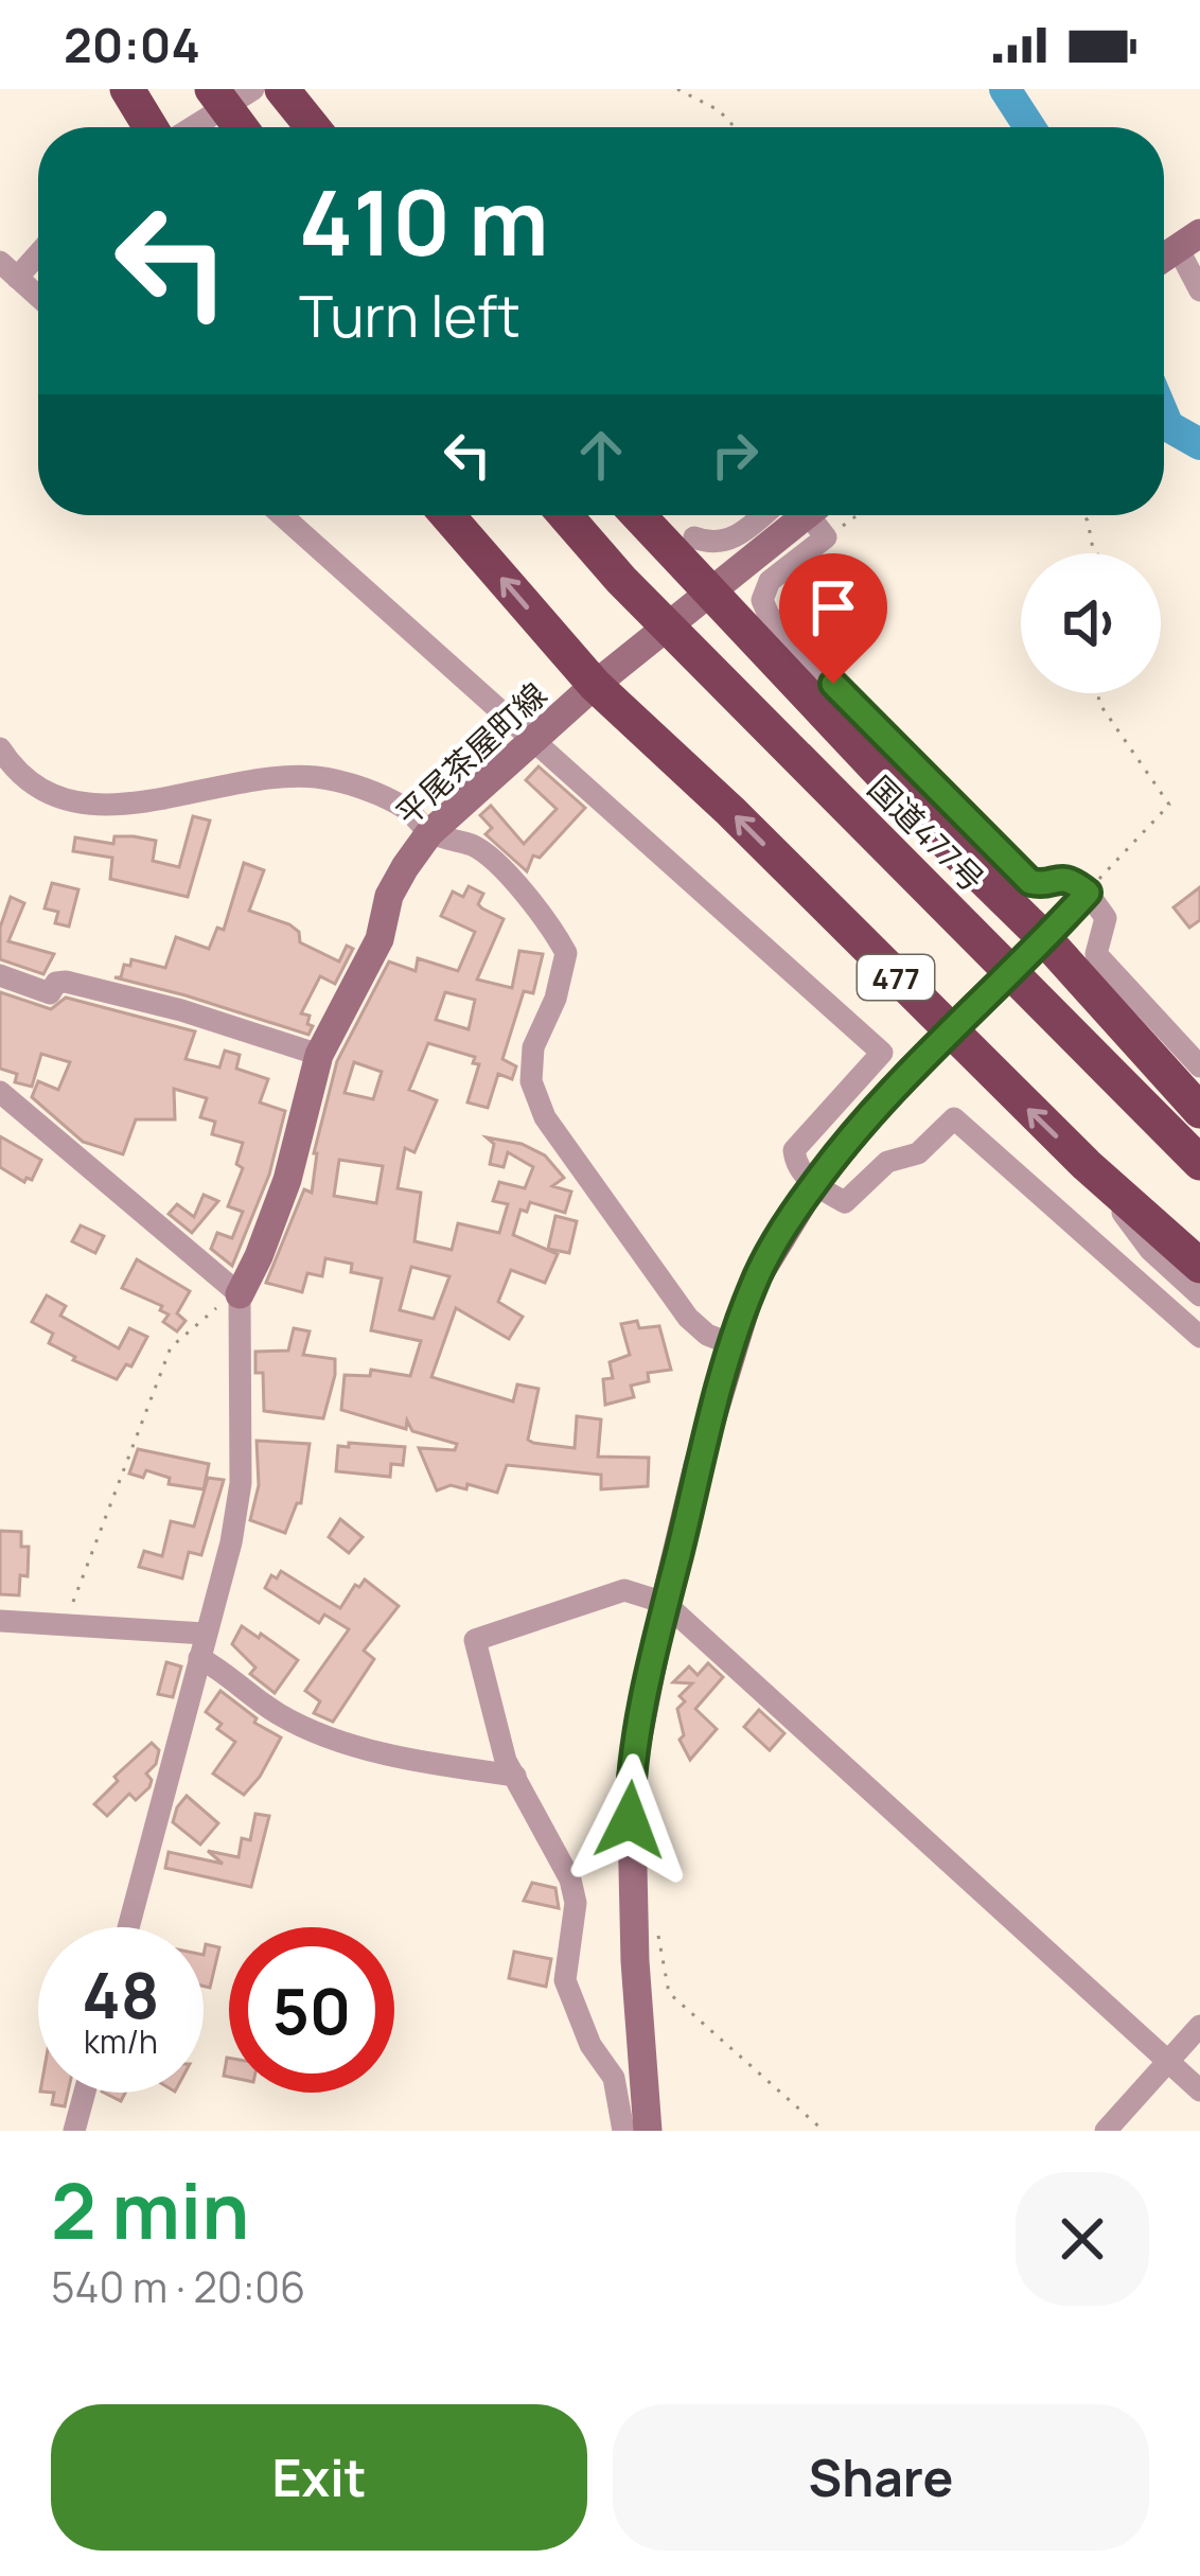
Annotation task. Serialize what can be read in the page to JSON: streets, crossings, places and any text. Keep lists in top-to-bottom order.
{
  "streets": {
    "highway": ["国道477号", "477"],
    "main road": ["平尾茶屋町線"]
  },
  "crossings": [
    ["平尾茶屋町線", "477"]
  ],
  "page": {
    "status": "20:04",
    "turn": ["410 m", "Turn left"],
    "speed": "48 km/h",
    "limit": "50",
    "heading": ["2 min", "540 m · 20:06"],
    "buttons": ["Exit", "Share"]
  }
}
